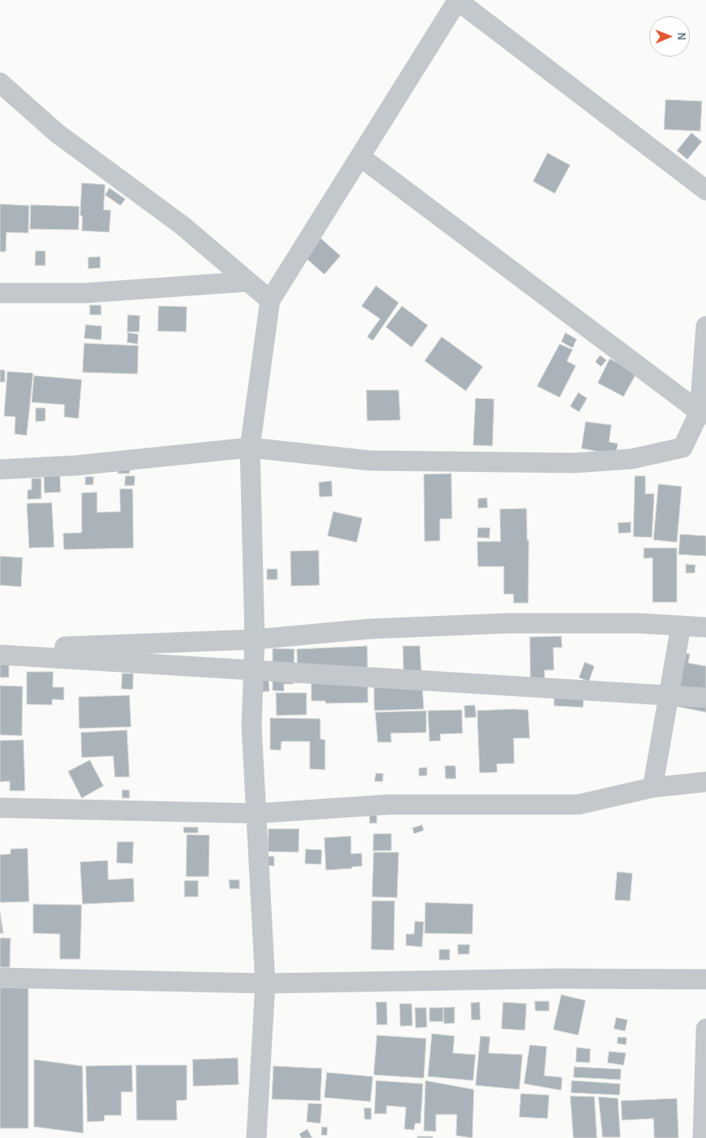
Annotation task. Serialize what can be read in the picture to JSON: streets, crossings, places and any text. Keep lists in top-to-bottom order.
{
  "north": "right"
}
